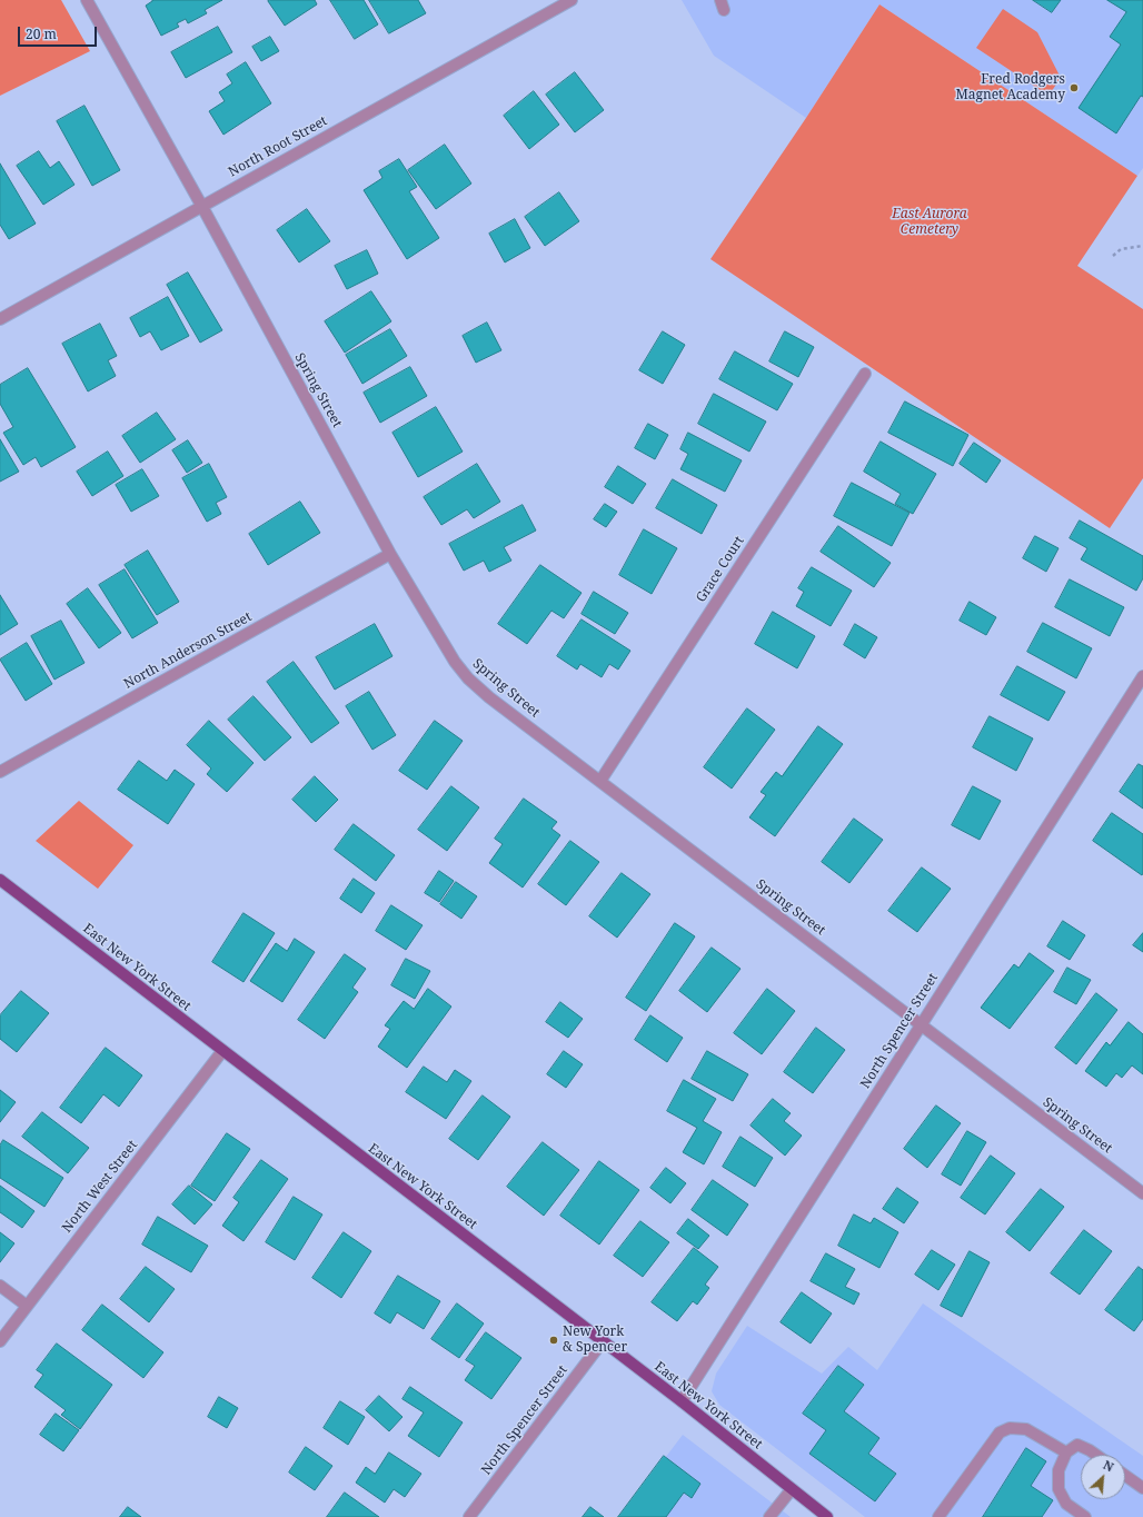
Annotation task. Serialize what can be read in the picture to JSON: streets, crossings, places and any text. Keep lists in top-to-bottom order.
{
  "streets": {
    "main road": ["East New York Street"],
    "street": [
      "North Root Street",
      "Spring Street",
      "Grace Court",
      "North Anderson Street",
      "North Spencer Street",
      "North West Street"
    ]
  },
  "crossings": [
    ["North Root Street", "Spring Street"],
    ["Spring Street", "Grace Court"],
    ["Spring Street", "North Anderson Street"],
    ["Spring Street", "North Spencer Street"],
    ["East New York Street", "North Spencer Street"],
    ["East New York Street", "North West Street"]
  ],
  "parks": ["East Aurora Cemetery"],
  "places": ["Fred Rodgers Magnet Academy", "New York & Spencer"],
  "scale_bar": "20 m",
  "north": "top right"
}
